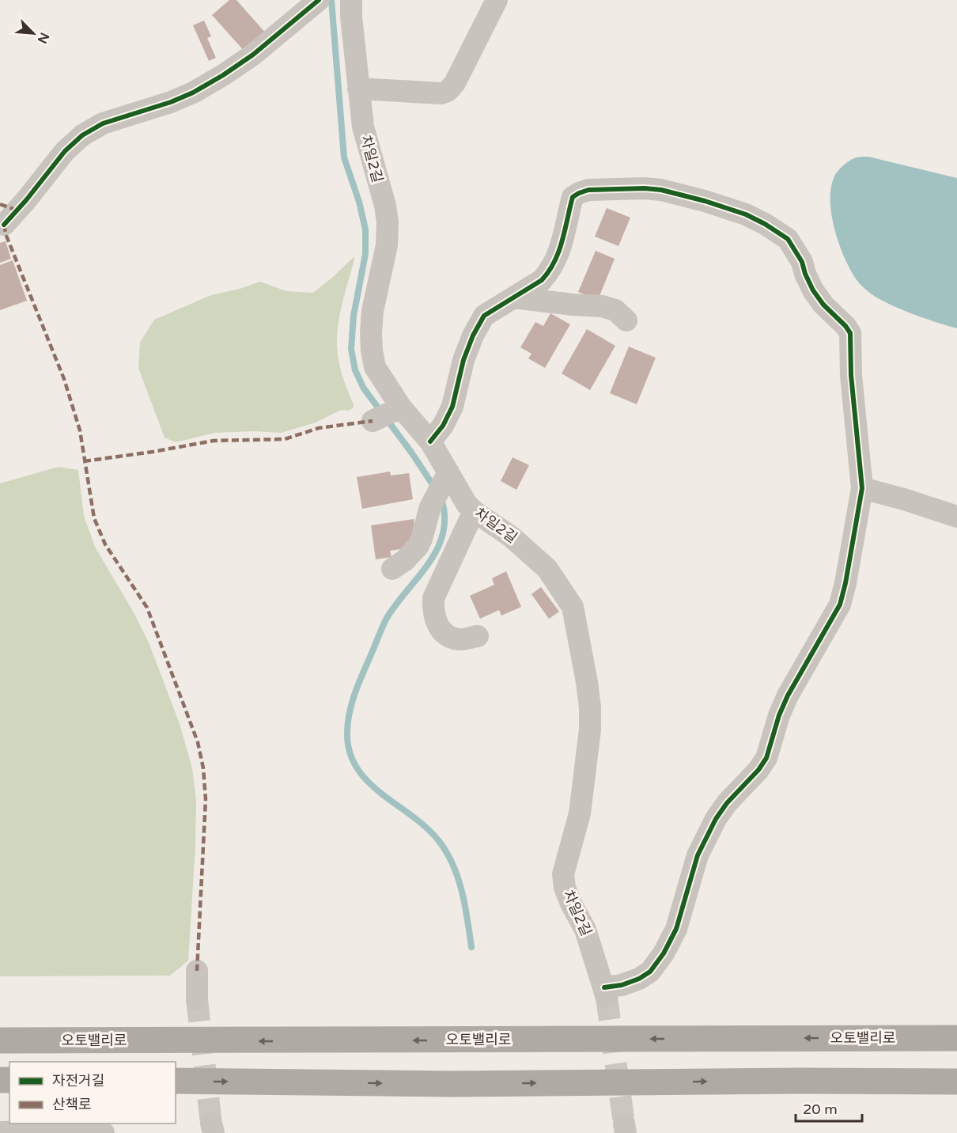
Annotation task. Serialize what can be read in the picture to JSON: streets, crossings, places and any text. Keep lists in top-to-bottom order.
{
  "streets": {
    "highway": ["오토밸리로"],
    "street": ["차일2길"]
  },
  "legend": ["자전거길", "산책로"],
  "scale_bar": "20 m",
  "north": "bottom right"
}
